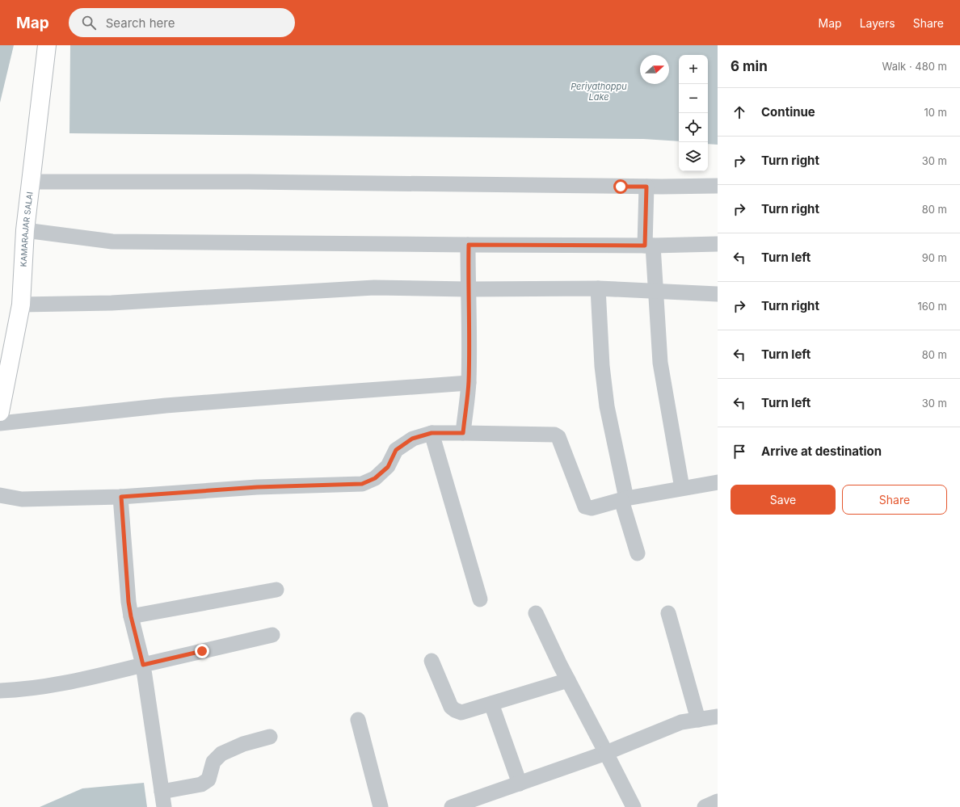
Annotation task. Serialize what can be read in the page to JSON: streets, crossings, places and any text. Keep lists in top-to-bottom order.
{
  "streets": {
    "main road": ["KAMARAJAR SALAI"]
  },
  "water": ["Periyathoppu Lake"],
  "north": "right",
  "page": {
    "header": "Map",
    "search": "Search here",
    "nav": ["Map", "Layers", "Share"],
    "heading": ["6 min", "Walk · 480 m"],
    "map_buttons": ["+", "−"],
    "list": [
      ["Continue", "10 m"],
      ["Turn right", "30 m"],
      ["Turn right", "80 m"],
      ["Turn left", "90 m"],
      ["Turn right", "160 m"],
      ["Turn left", "80 m"],
      ["Turn left", "30 m"],
      "Arrive at destination"
    ],
    "buttons": ["Save", "Share"]
  }
}
